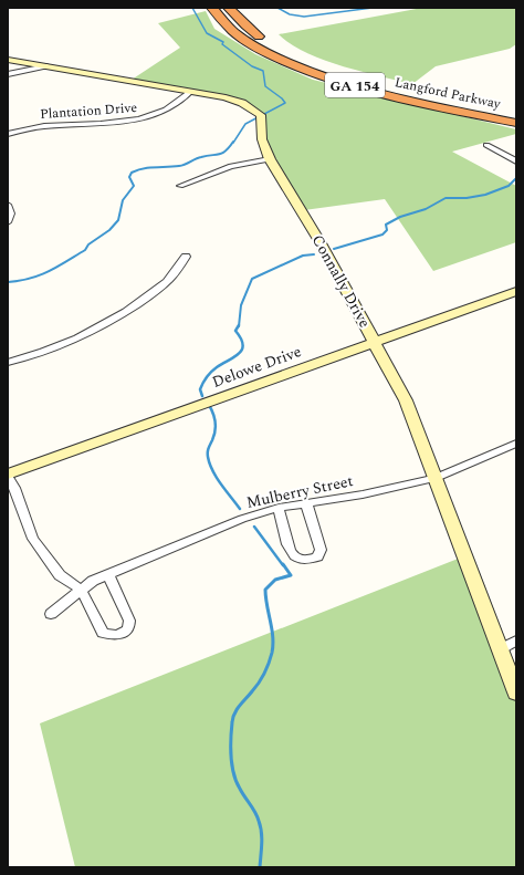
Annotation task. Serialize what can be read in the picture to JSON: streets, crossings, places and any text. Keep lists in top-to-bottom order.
{
  "streets": {
    "highway": ["GA 154", "Langford Parkway"],
    "street": [
      "Plantation Drive",
      "Connally Drive",
      "Delowe Drive",
      "Mulberry Street"
    ]
  },
  "crossings": [
    ["Plantation Drive", "Connally Drive"],
    ["Connally Drive", "Delowe Drive"],
    ["Connally Drive", "Mulberry Street"]
  ]
}
